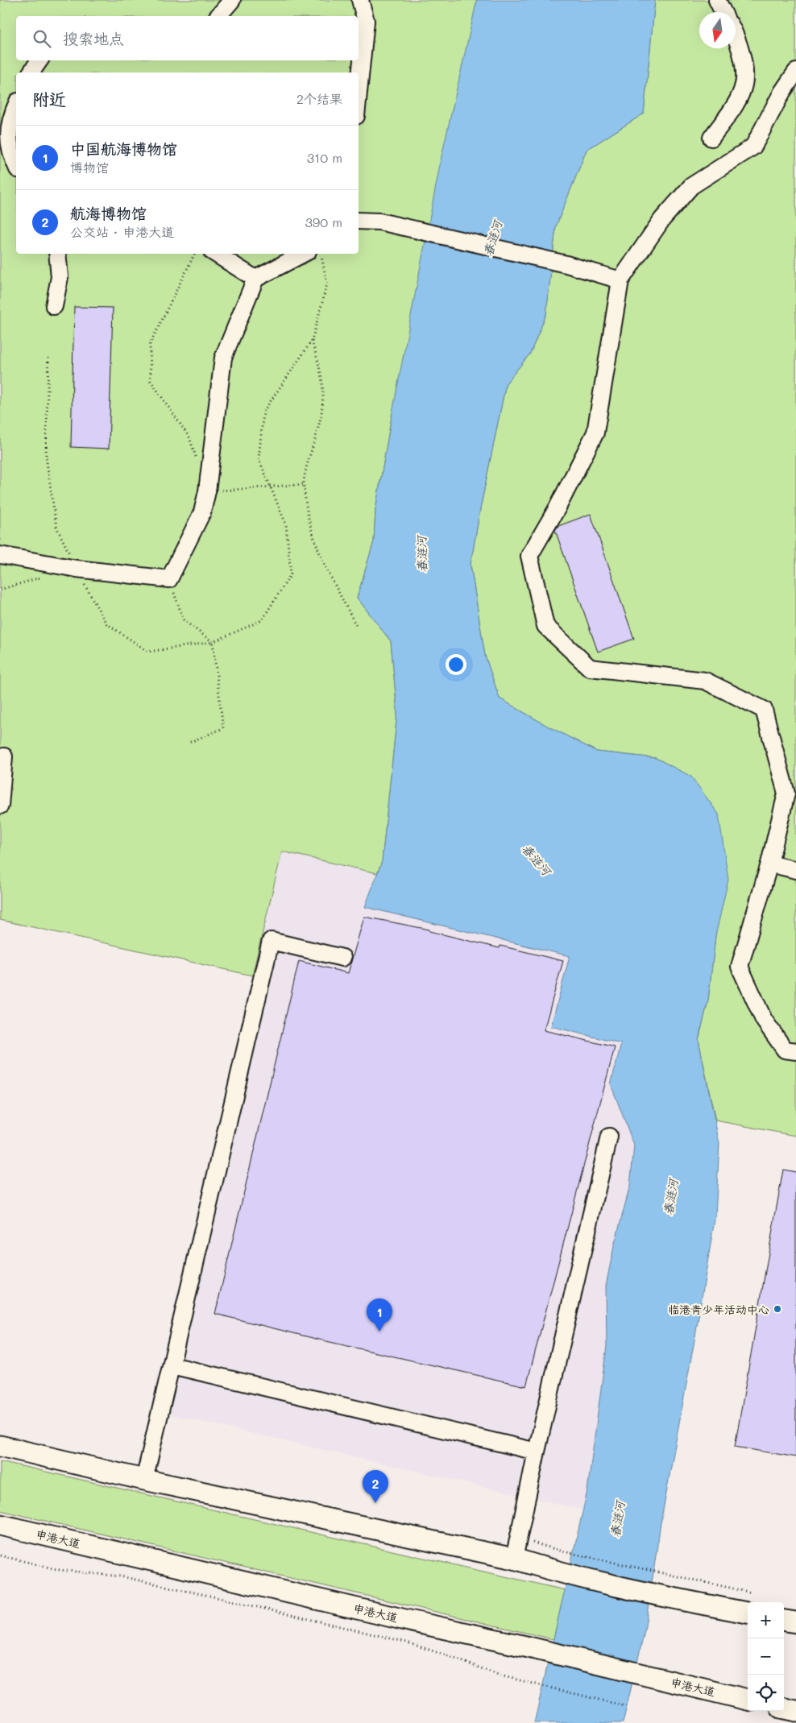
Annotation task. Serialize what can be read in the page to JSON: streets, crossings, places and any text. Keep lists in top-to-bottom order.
{
  "streets": {
    "main road": ["申港大道"]
  },
  "water": ["春涟河"],
  "places": ["临港青少年活动中心"],
  "north": "bottom",
  "page": {
    "search": "搜索地点",
    "heading": ["附近", "2个结果"],
    "list": [
      {
        "mark": "1",
        "name": "中国航海博物馆",
        "note": "博物馆",
        "value": "310 m"
      },
      {
        "mark": "2",
        "name": "航海博物馆",
        "note": "公交站 · 申港大道",
        "value": "390 m"
      }
    ],
    "pins": ["1", "2"],
    "map_buttons": ["+", "−"]
  }
}
